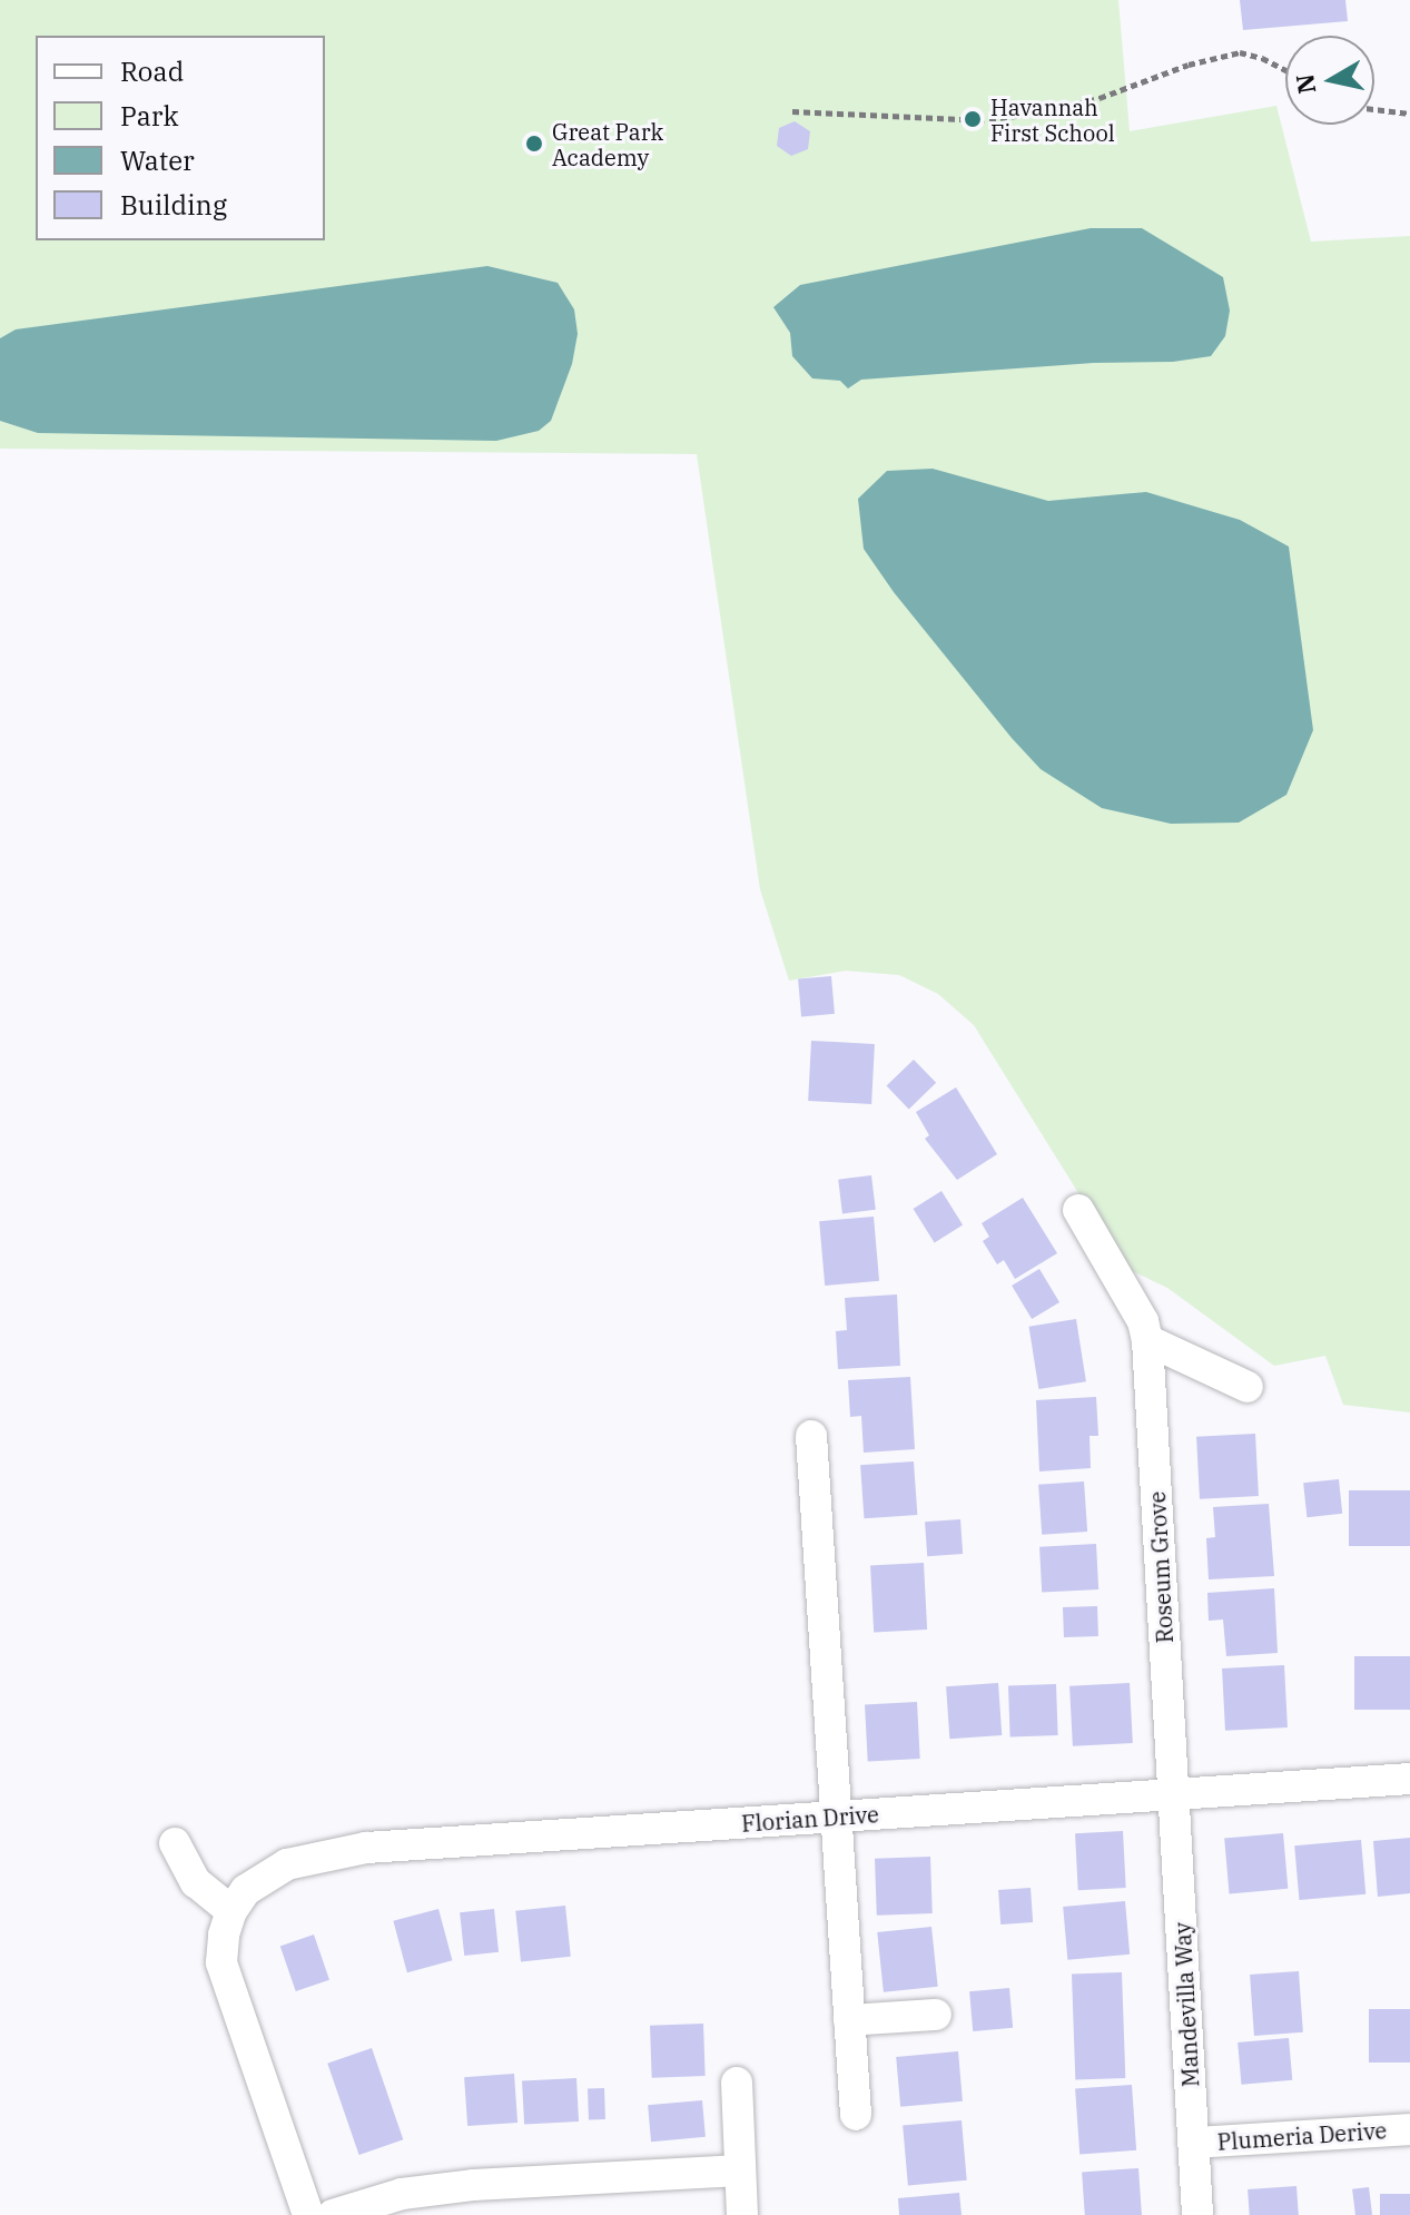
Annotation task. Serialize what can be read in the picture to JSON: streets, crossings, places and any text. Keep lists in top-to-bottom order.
{
  "streets": {
    "street": [
      "Roseum Grove",
      "Florian Drive",
      "Mandevilla Way",
      "Plumeria Derive"
    ]
  },
  "crossings": [
    ["Roseum Grove", "Florian Drive"],
    ["Roseum Grove", "Mandevilla Way"],
    ["Florian Drive", "Mandevilla Way"],
    ["Mandevilla Way", "Plumeria Derive"]
  ],
  "places": ["Havannah First School", "Great Park Academy"],
  "legend": [
    "Road",
    "Park",
    "Water",
    "Building"
  ],
  "north": "left"
}
